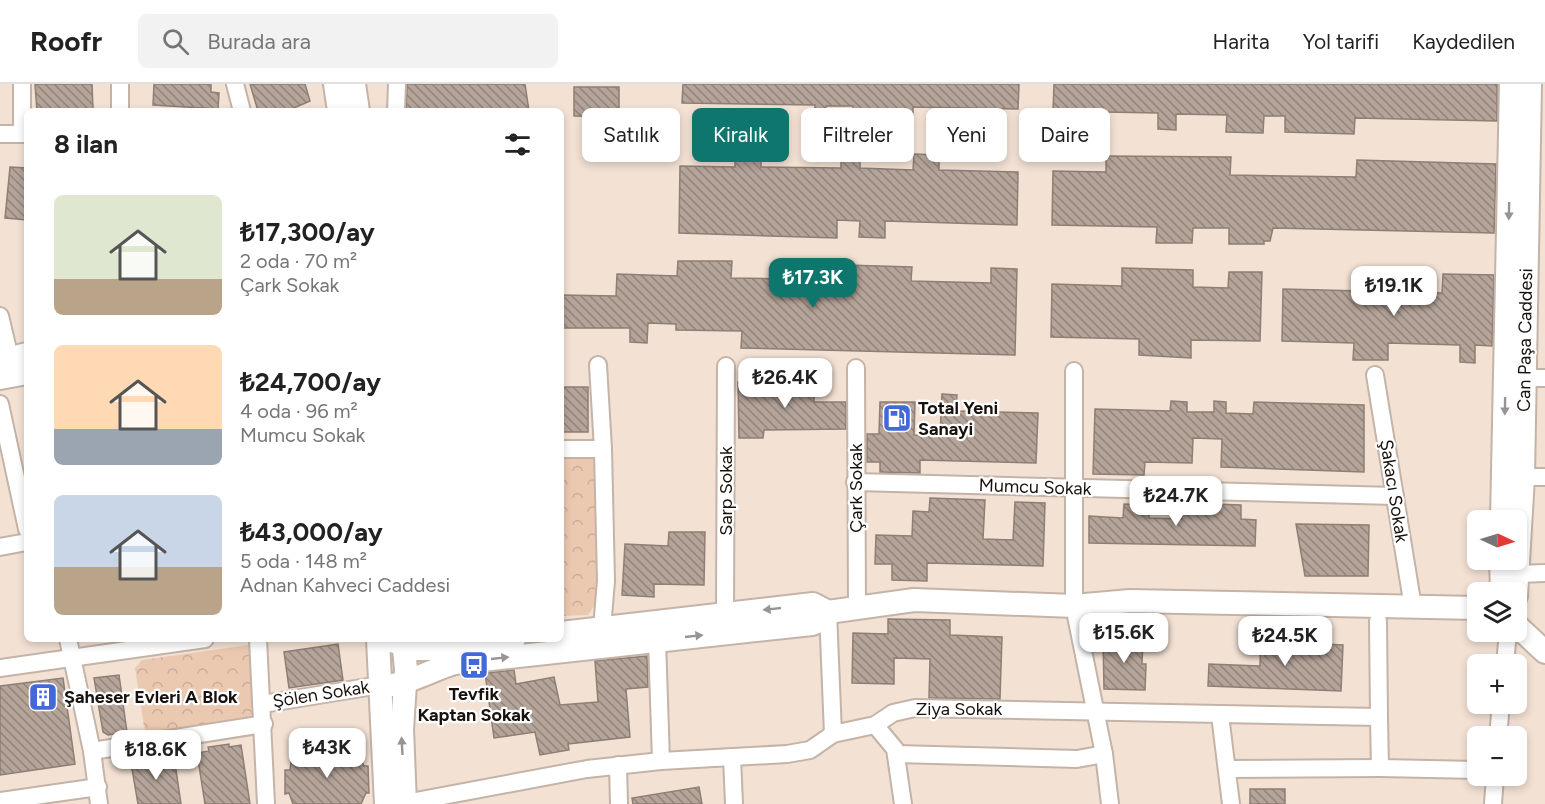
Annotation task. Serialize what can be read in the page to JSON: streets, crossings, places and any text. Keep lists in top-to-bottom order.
{
  "streets": {
    "street": [
      "Can Paşa Caddesi",
      "Mumcu Sokak",
      "Çark Sokak",
      "Sarp Sokak",
      "Şakacı Sokak",
      "Şölen Sokak",
      "Ziya Sokak"
    ]
  },
  "crossings": [
    ["Mumcu Sokak", "Çark Sokak"],
    ["Mumcu Sokak", "Şakacı Sokak"]
  ],
  "places": {
    "fuel station": ["Total Yeni Sanayi"],
    "bus stop": ["Tevfik Kaptan Sokak"],
    "building": ["Şaheser Evleri A Blok"]
  },
  "north": "right",
  "page": {
    "header": "Roofr",
    "search": "Burada ara",
    "nav": ["Harita", "Yol tarifi", "Kaydedilen"],
    "chip": [
      "Satılık",
      "Kiralık",
      "Filtreler",
      "Yeni",
      "Daire"
    ],
    "heading": "8 ilan",
    "list": [
      {
        "name": "₺17,300/ay",
        "note": "2 oda · 70 m² · Çark Sokak"
      },
      {
        "name": "₺24,700/ay",
        "note": "4 oda · 96 m² · Mumcu Sokak"
      },
      {
        "name": "₺43,000/ay",
        "note": "5 oda · 148 m² · Adnan Kahveci Caddesi"
      }
    ],
    "price": [
      "₺17.3K",
      "₺19.1K",
      "₺26.4K",
      "₺24.7K",
      "₺15.6K",
      "₺24.5K",
      "₺43K",
      "₺18.6K"
    ],
    "map_buttons": ["+", "−"]
  }
}
